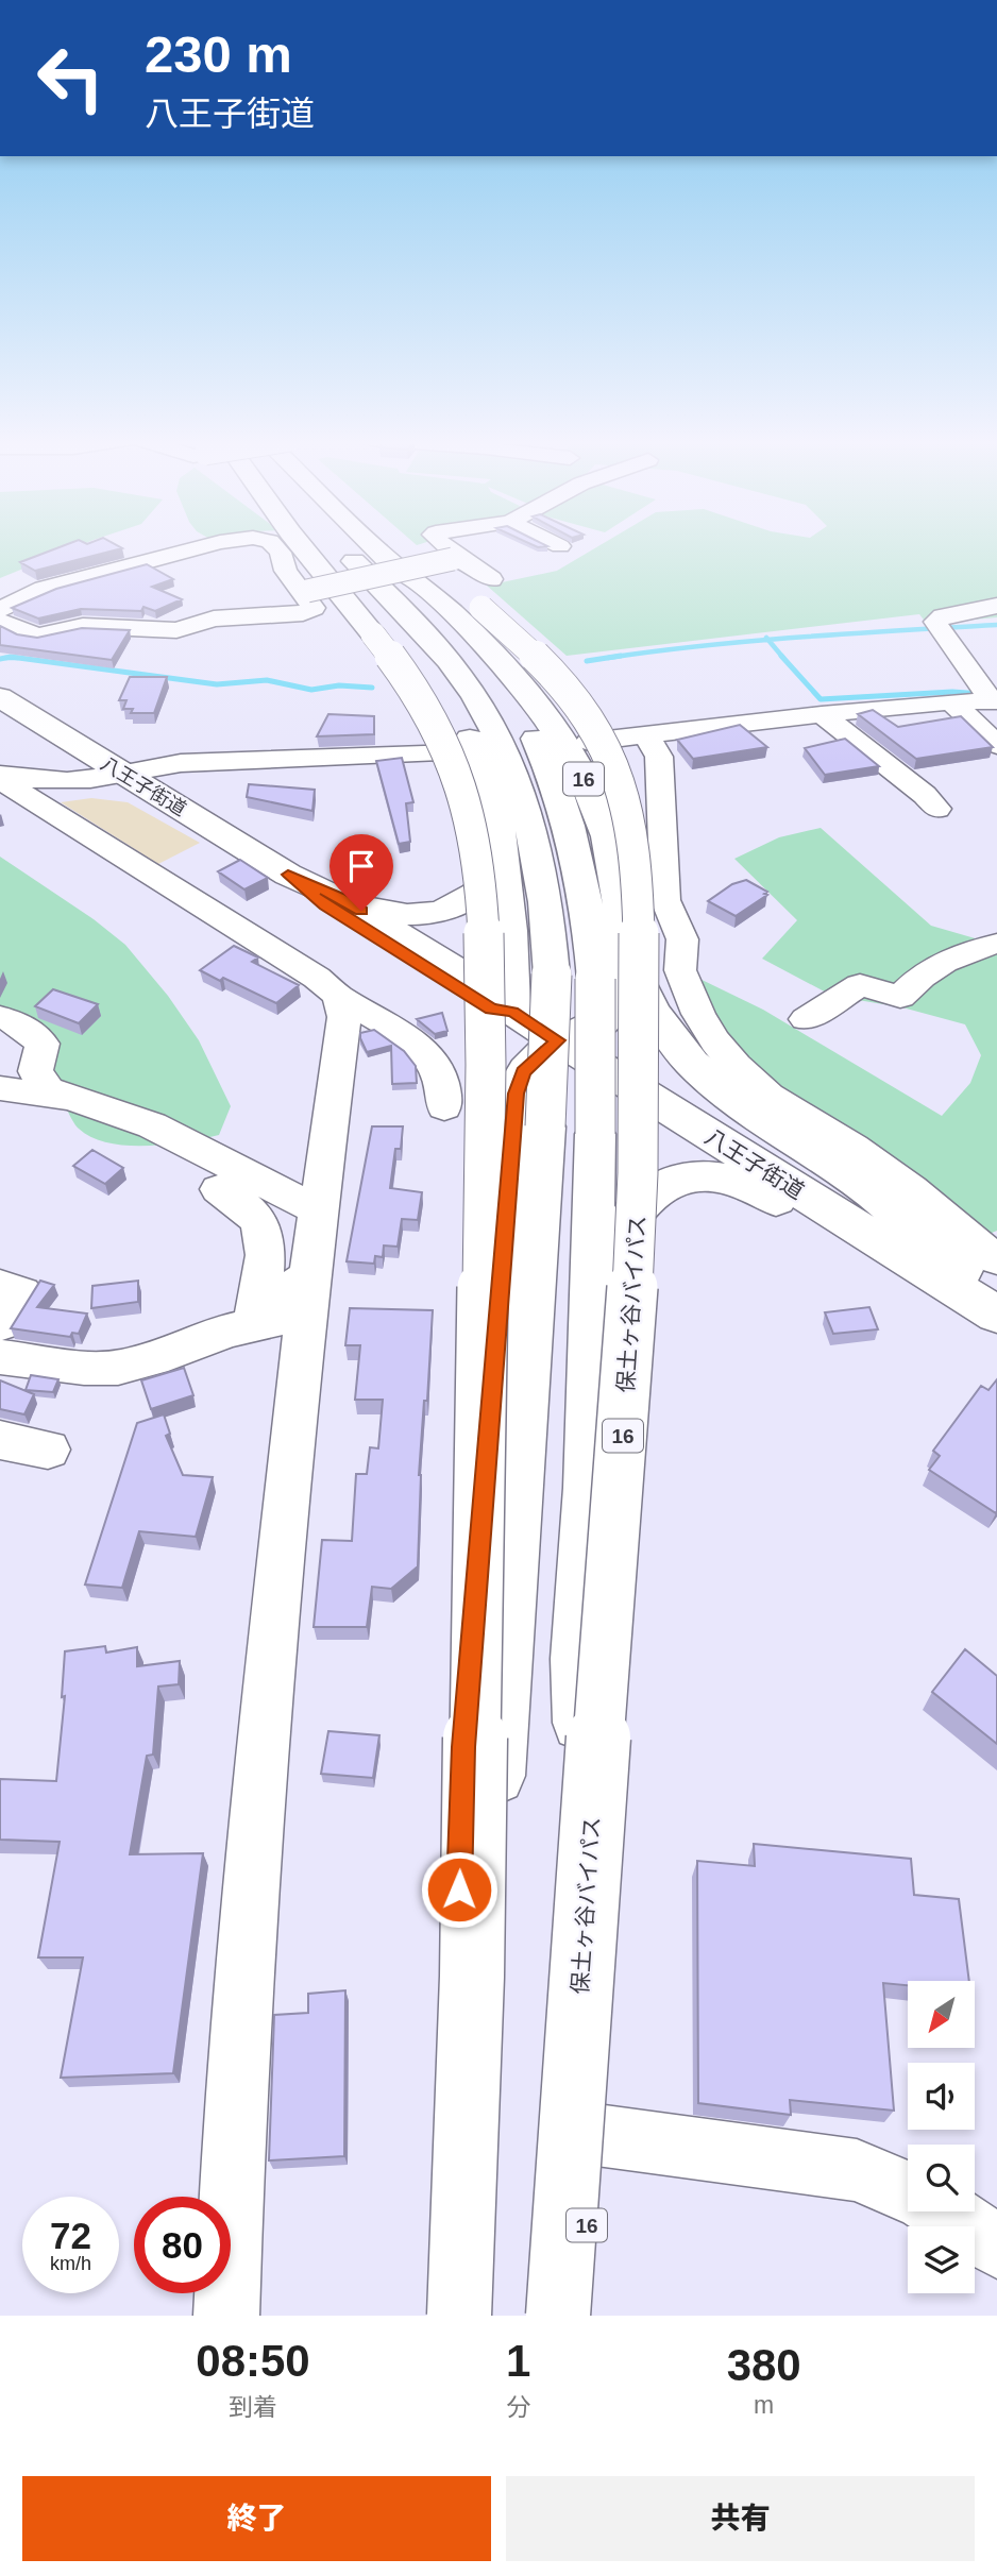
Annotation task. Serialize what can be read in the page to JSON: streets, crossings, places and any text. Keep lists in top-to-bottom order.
{
  "streets": {
    "highway": ["16", "八王子街道", "保土ヶ谷バイパス"]
  },
  "crossings": [
    ["16", "八王子街道"]
  ],
  "north": "bottom left",
  "page": {
    "turn": ["230 m", "八王子街道"],
    "speed": "72 km/h",
    "limit": "80",
    "eta": [
      "08:50",
      "到着",
      "1",
      "分",
      "380",
      "m"
    ],
    "buttons": ["終了", "共有"]
  }
}
